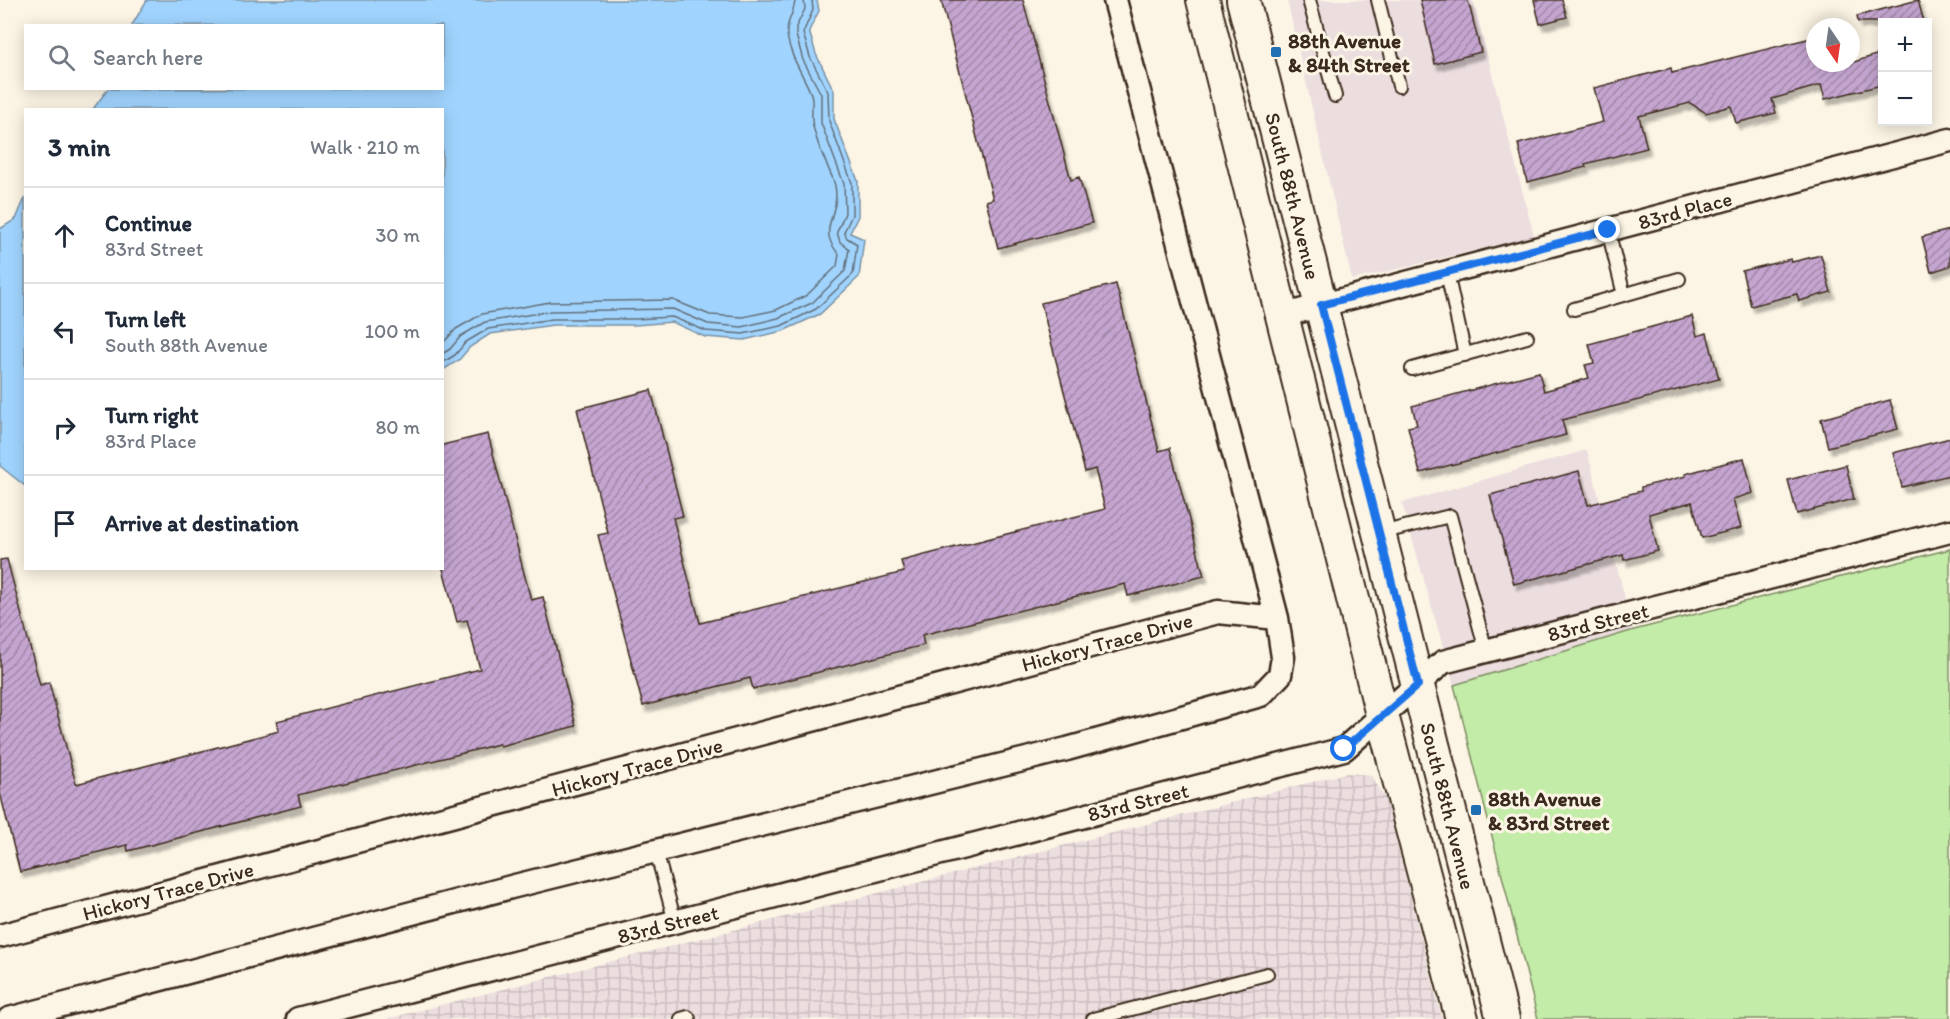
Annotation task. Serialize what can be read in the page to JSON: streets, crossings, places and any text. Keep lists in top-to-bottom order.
{
  "streets": {
    "street": [
      "South 88th Avenue",
      "83rd Place",
      "83rd Street",
      "Hickory Trace Drive"
    ]
  },
  "crossings": [
    ["South 88th Avenue", "83rd Place"],
    ["South 88th Avenue", "83rd Street"]
  ],
  "places": {
    "transit": ["88th Avenue & 84th Street", "88th Avenue & 83rd Street"]
  },
  "north": "bottom",
  "page": {
    "map_buttons": ["+", "−"],
    "search": "Search here",
    "heading": ["3 min", "Walk · 210 m"],
    "list": [
      ["Continue", "83rd Street", "30 m"],
      ["Turn left", "South 88th Avenue", "100 m"],
      ["Turn right", "83rd Place", "80 m"],
      "Arrive at destination"
    ]
  }
}
